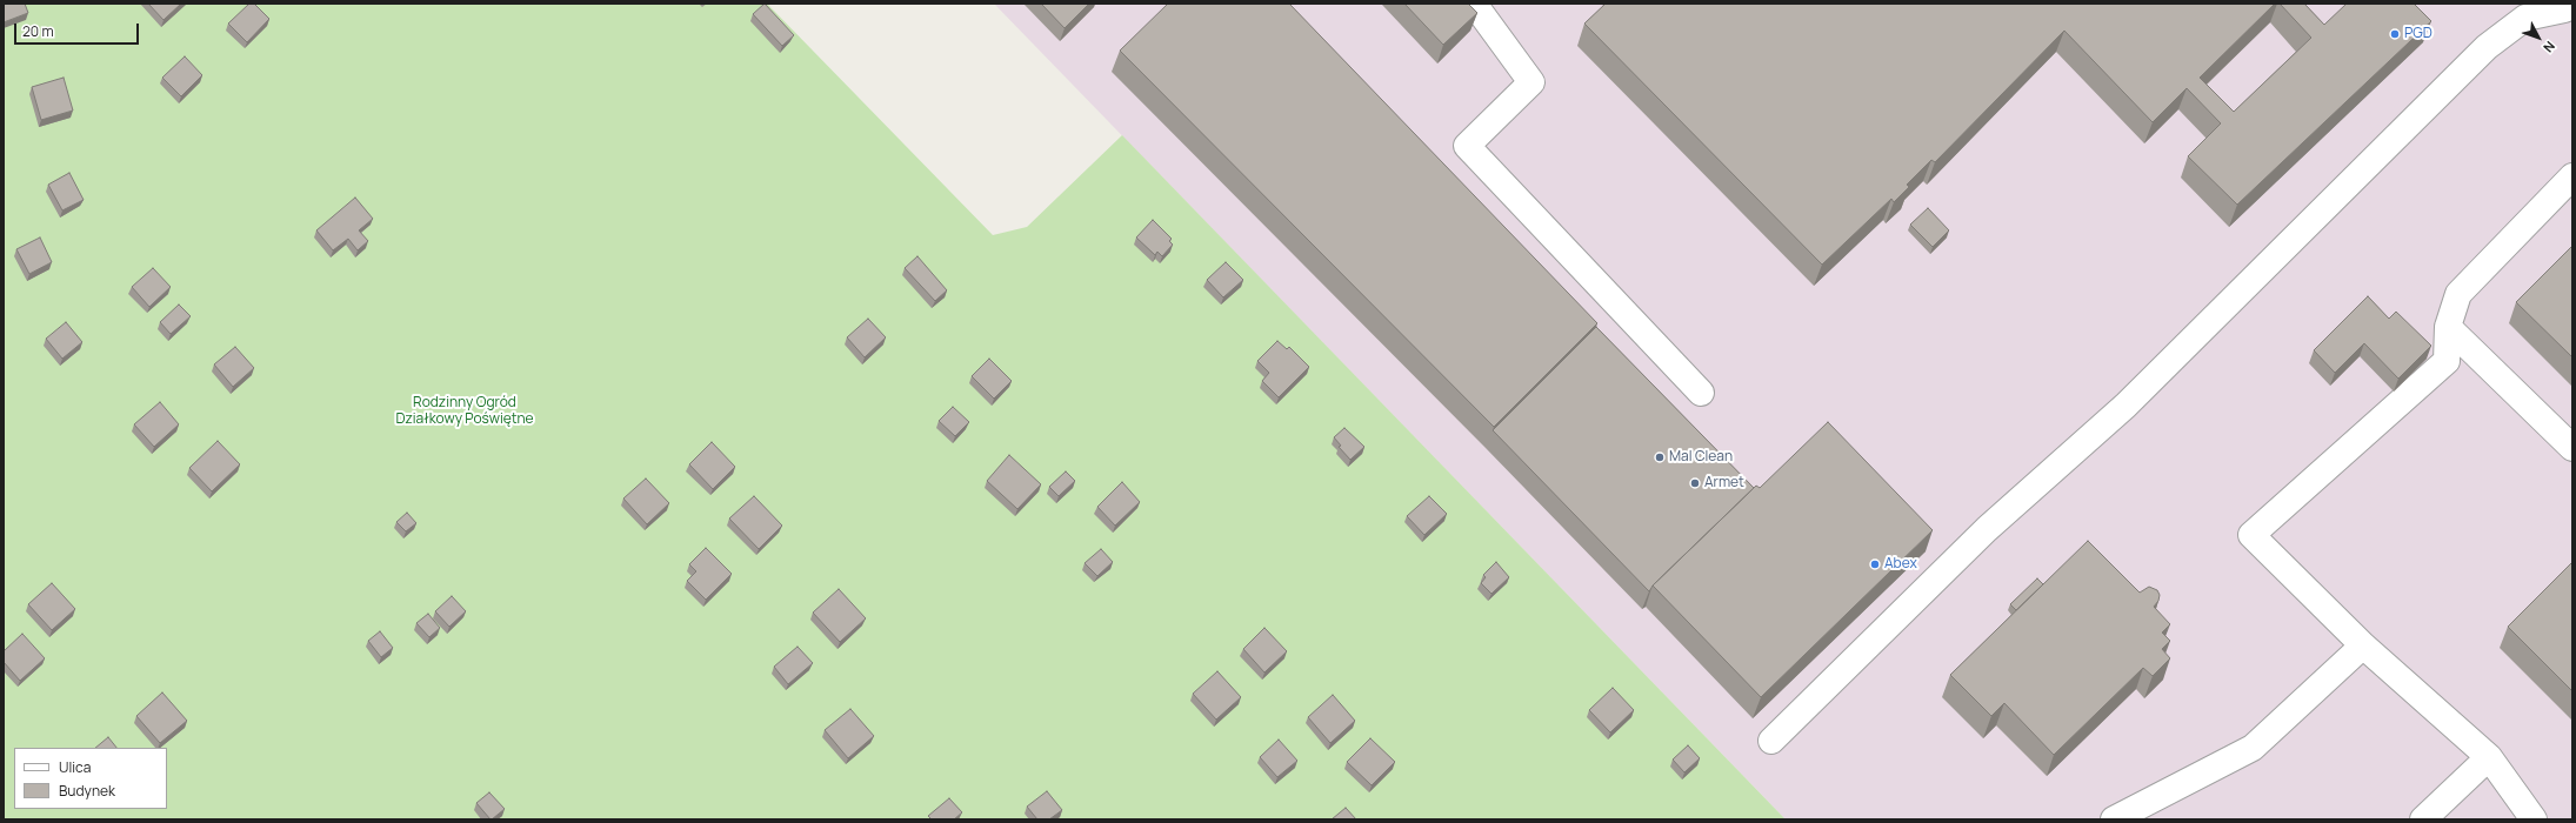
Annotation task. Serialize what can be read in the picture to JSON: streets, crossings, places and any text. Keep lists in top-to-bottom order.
{
  "parks": ["Rodzinny Ogród Działkowy Poświętne"],
  "places": [
    "PGD",
    "Mal Clean",
    "Armet",
    "Abex"
  ],
  "legend": ["Ulica", "Budynek"],
  "scale_bar": "20 m",
  "north": "bottom right"
}
